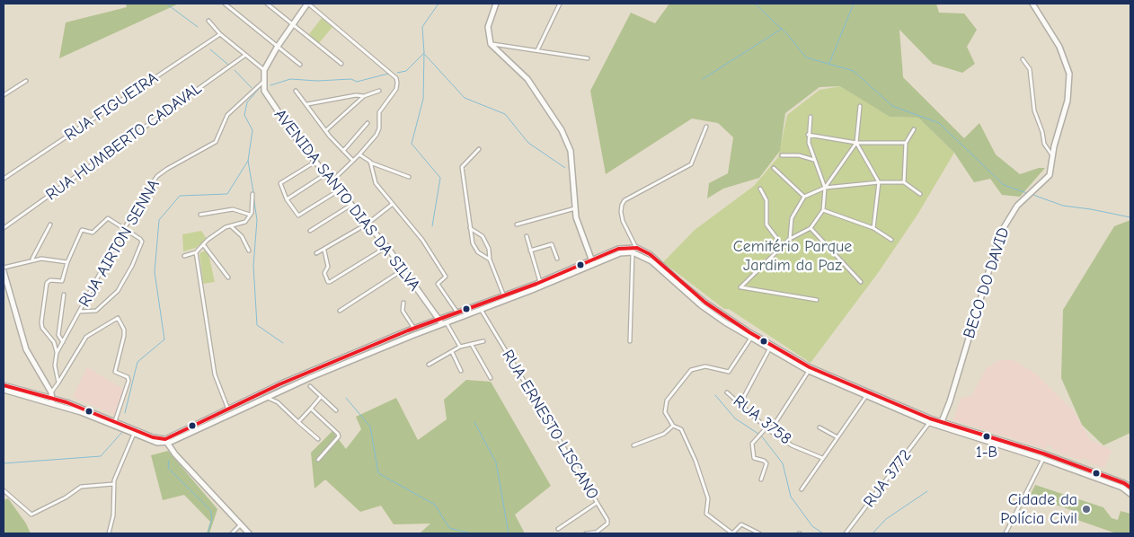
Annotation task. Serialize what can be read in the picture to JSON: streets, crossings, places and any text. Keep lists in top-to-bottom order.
{
  "streets": {
    "main road": ["AVENIDA SANTO DIAS DA SILVA", "BECO DO DAVID"],
    "street": [
      "RUA FIGUEIRA",
      "RUA HUMBERTO CADAVAL",
      "RUA AIRTON SENNA",
      "RUA 3758",
      "RUA ERNESTO LISCANO",
      "RUA 3772"
    ]
  },
  "crossings": [
    ["AVENIDA SANTO DIAS DA SILVA", "RUA AIRTON SENNA"]
  ],
  "parks": ["Cemitério Parque Jardim da Paz"],
  "places": ["1-B", "Cidade da Polícia Civil"]
}
